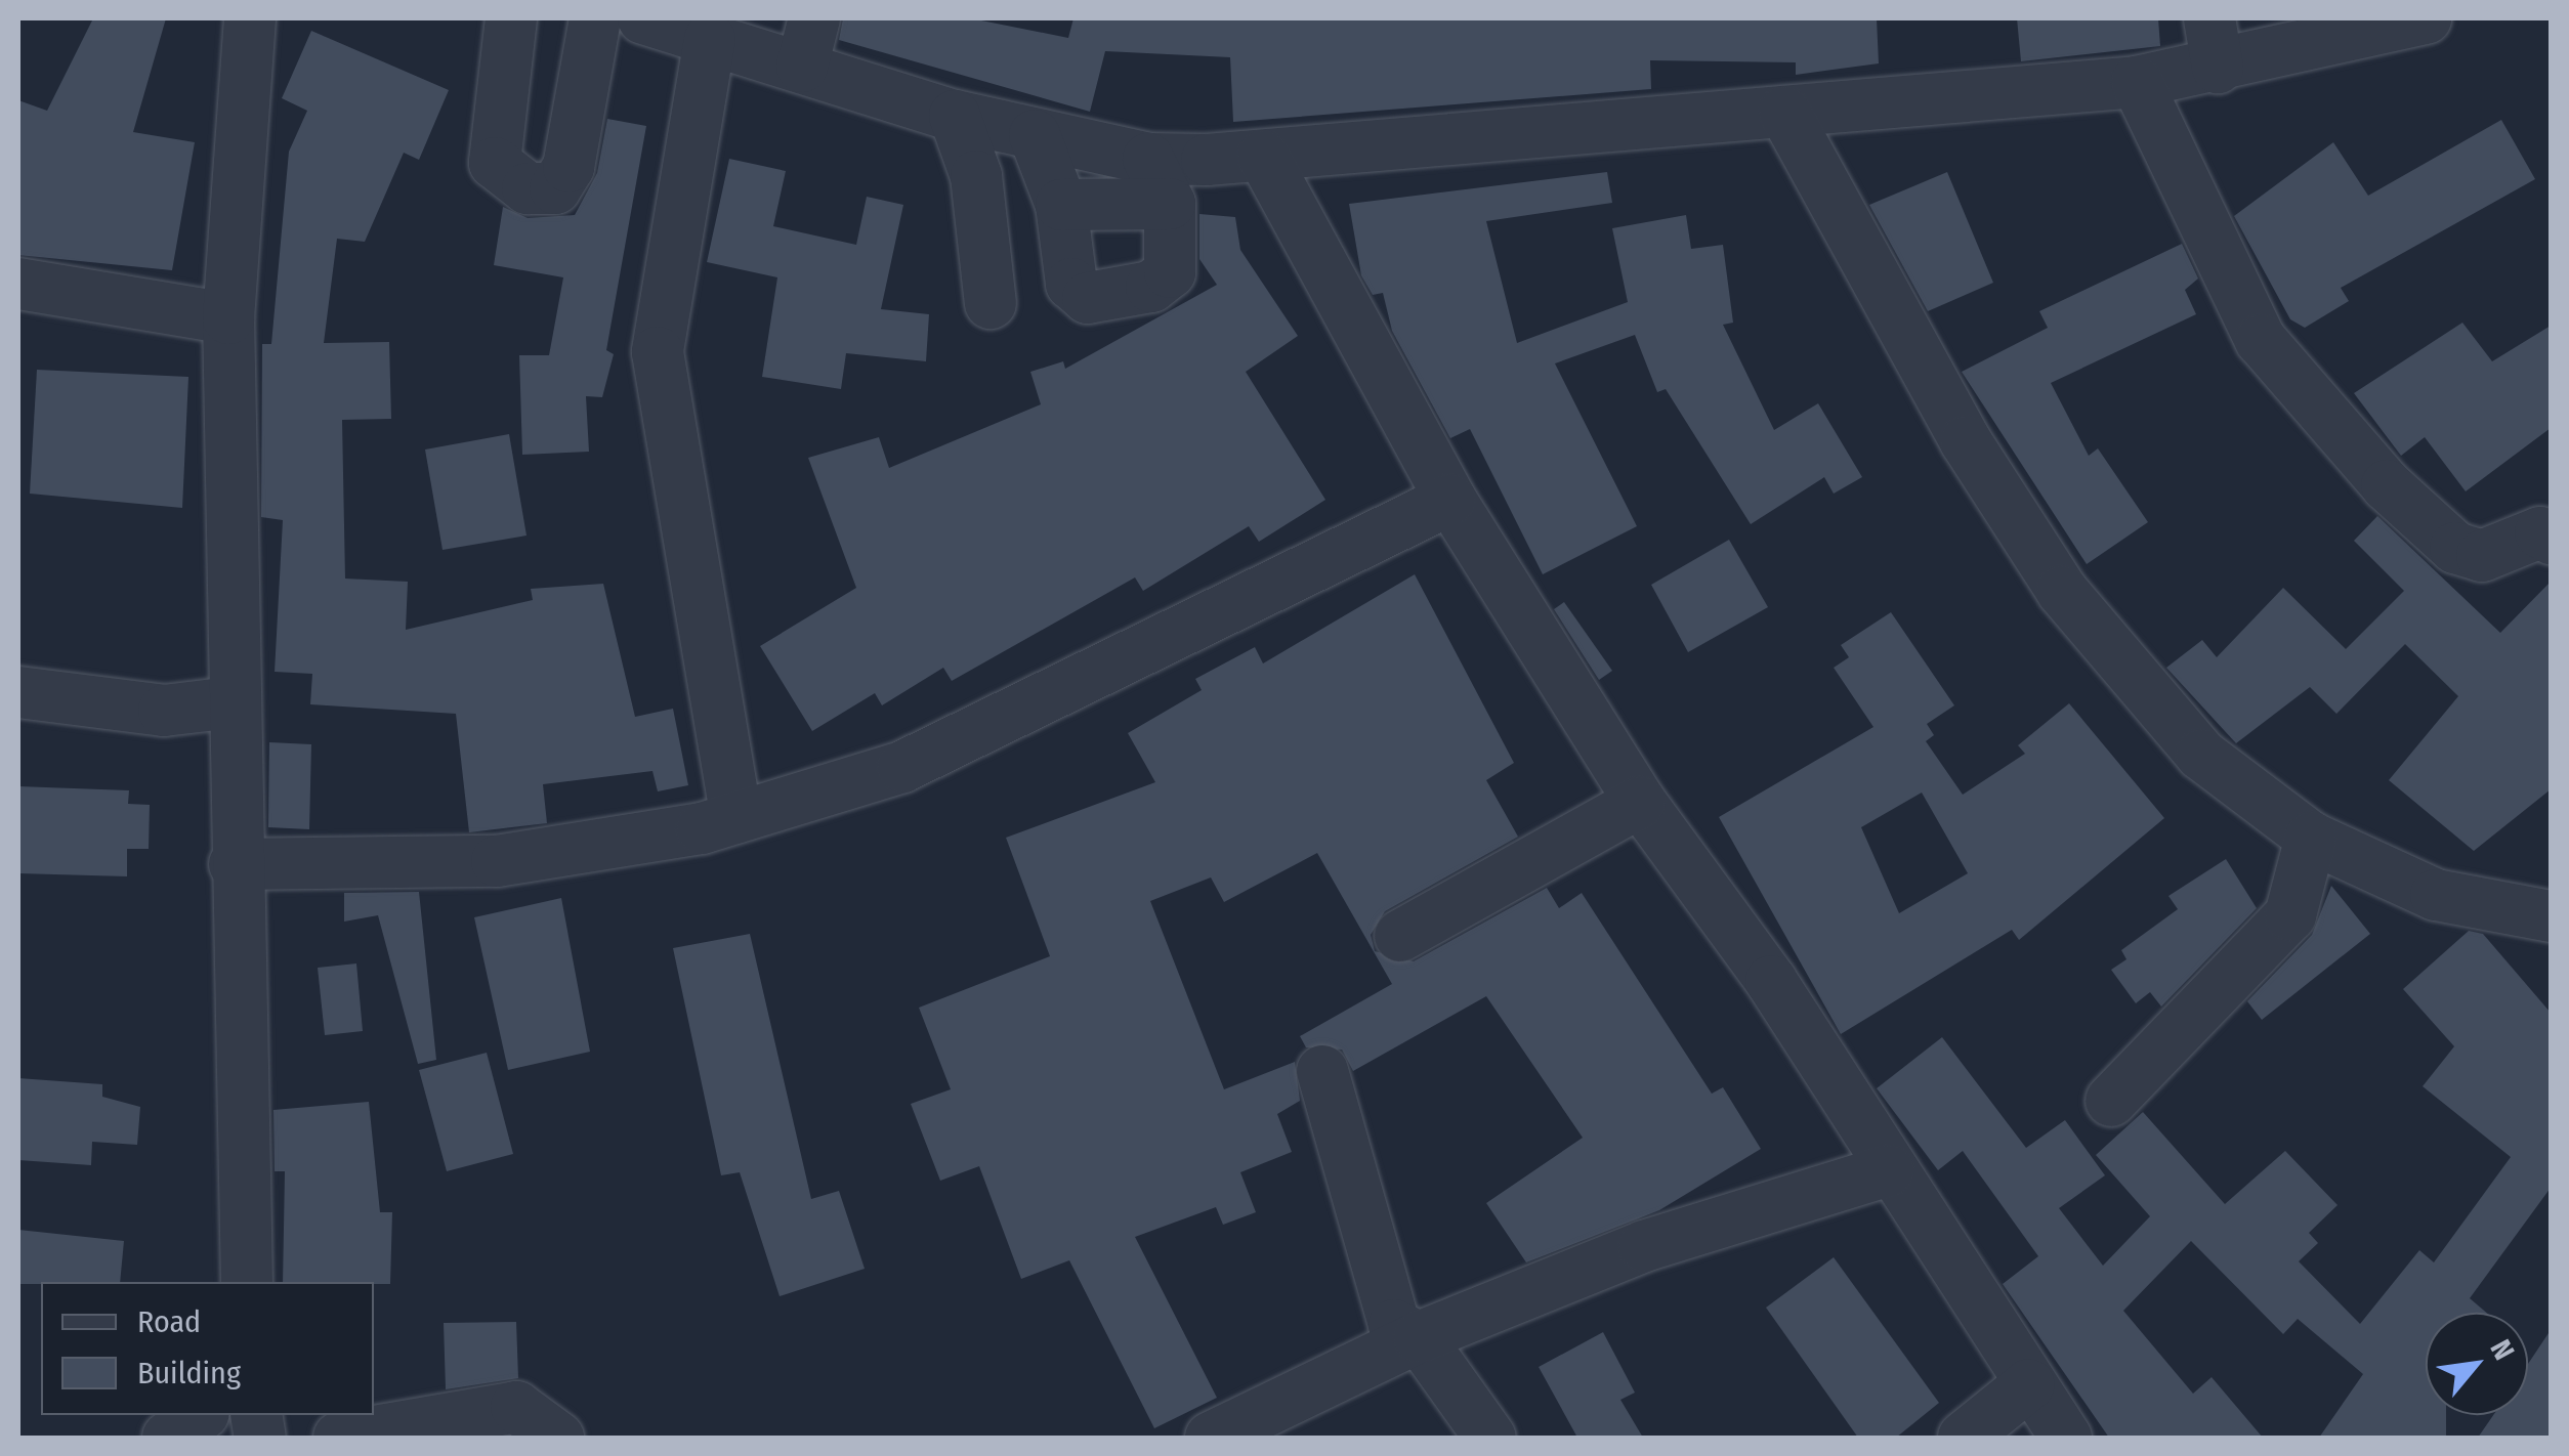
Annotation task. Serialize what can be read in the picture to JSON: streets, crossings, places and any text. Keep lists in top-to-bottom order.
{
  "legend": ["Road", "Building"],
  "north": "top right"
}
